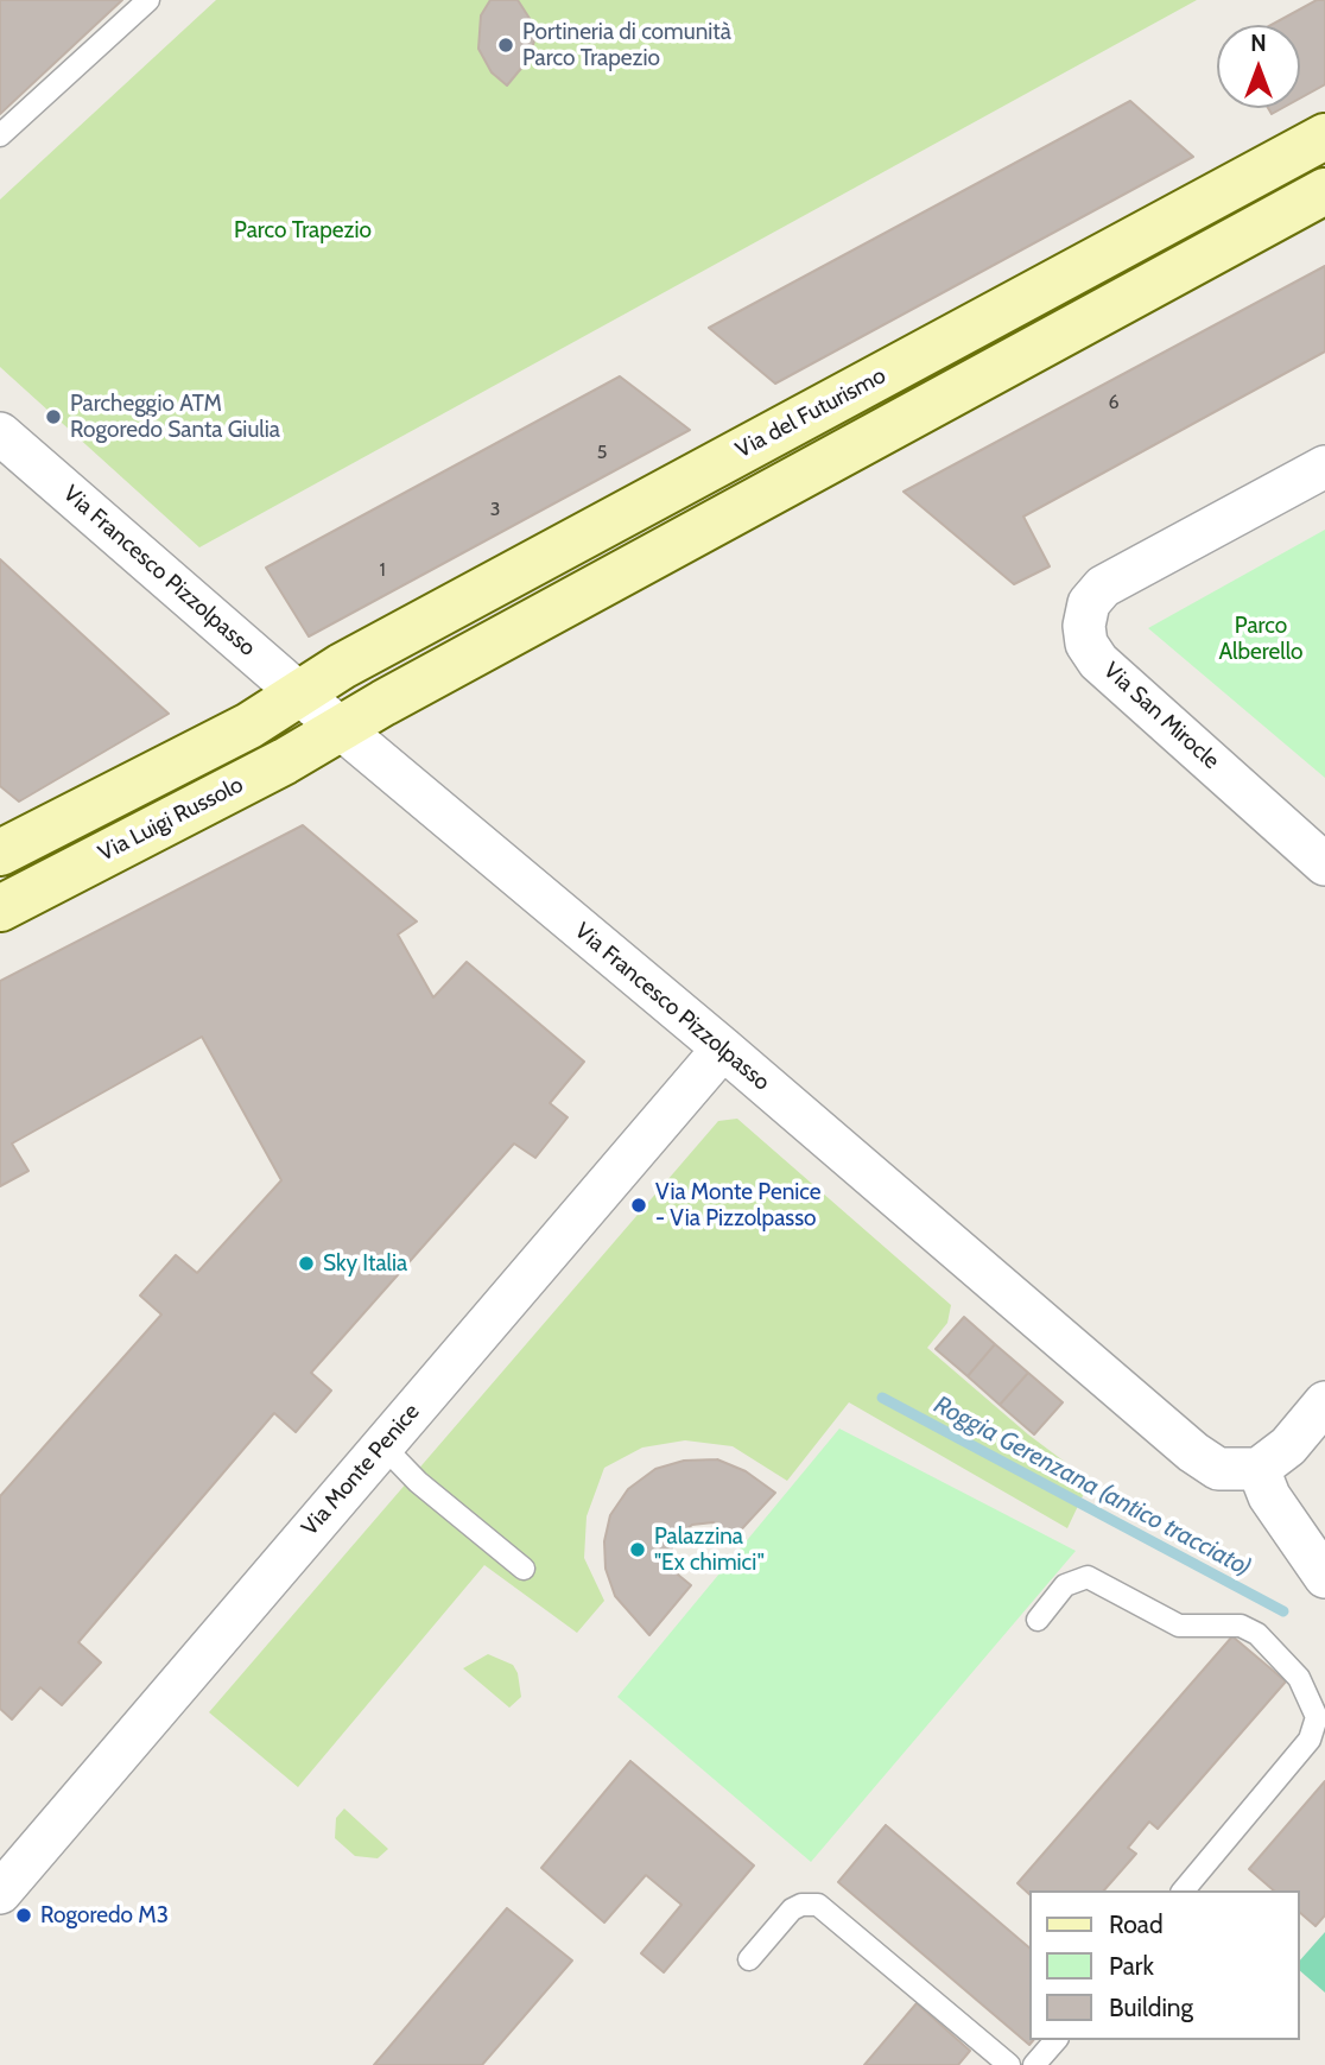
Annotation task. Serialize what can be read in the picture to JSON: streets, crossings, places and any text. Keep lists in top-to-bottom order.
{
  "streets": {
    "street": [
      "Via del Futurismo",
      "Via Francesco Pizzolpasso",
      "Via San Mirocle",
      "Via Luigi Russolo",
      "Via Monte Penice"
    ]
  },
  "crossings": [
    ["Via del Futurismo", "Via Francesco Pizzolpasso"],
    ["Via Francesco Pizzolpasso", "Via Luigi Russolo"],
    ["Via Francesco Pizzolpasso", "Via Monte Penice"]
  ],
  "water": ["Roggia Gerenzana (antico tracciato)"],
  "parks": ["Parco Trapezio", "Parco Alberello"],
  "places": [
    "Portineria di comunità Parco Trapezio",
    "Parcheggio ATM Rogoredo Santa Giulia",
    "Via Monte Penice - Via Pizzolpasso",
    "Sky Italia",
    "Palazzina \"Ex chimici\"",
    "Rogoredo M3"
  ],
  "house_numbers": [
    "6",
    "5",
    "3",
    "1"
  ],
  "legend": ["Road", "Park", "Building"],
  "north": "top"
}
